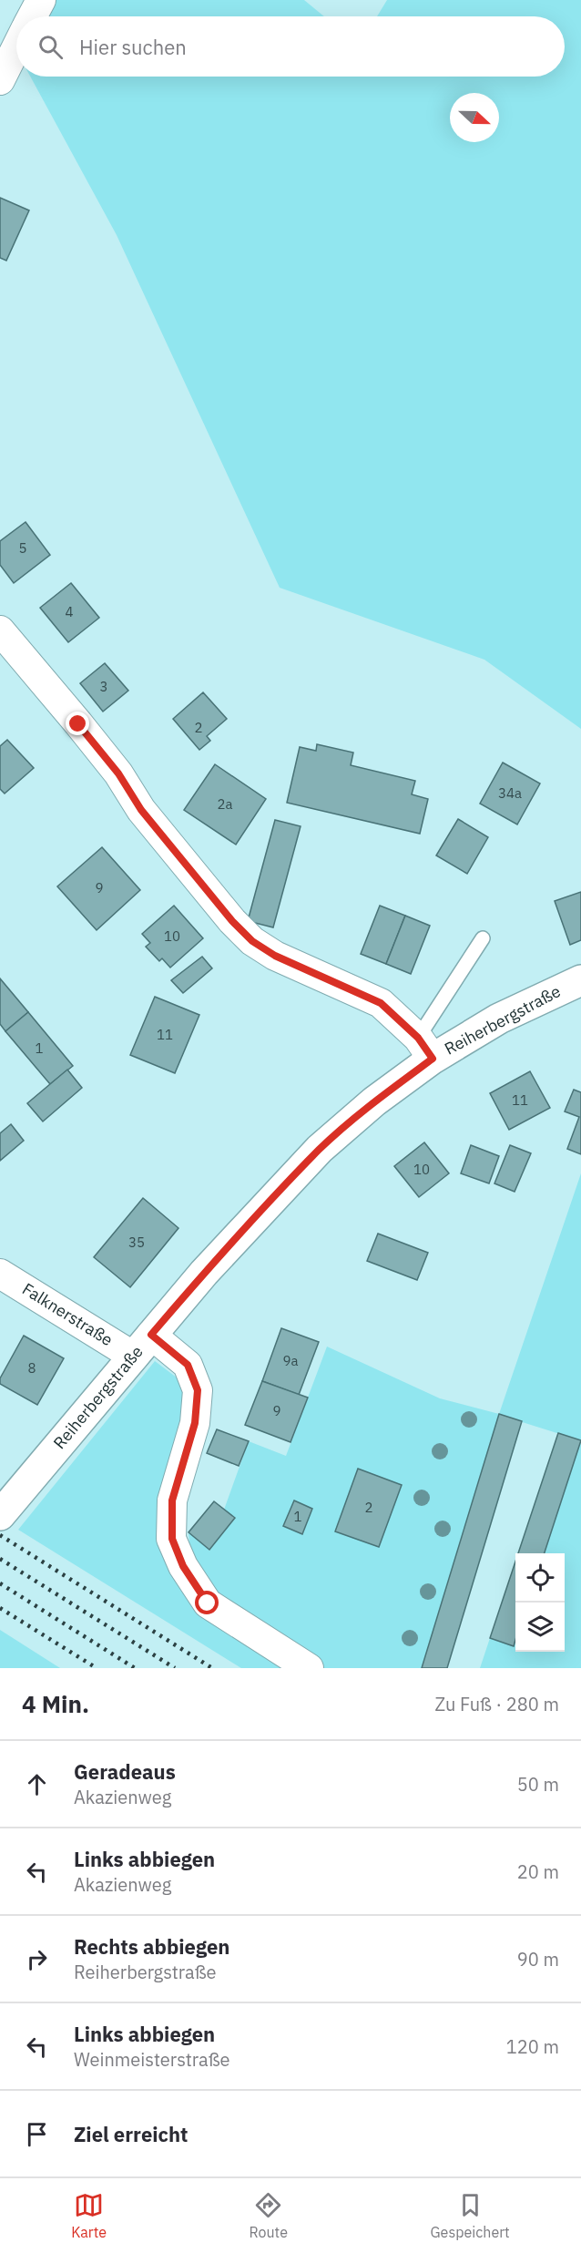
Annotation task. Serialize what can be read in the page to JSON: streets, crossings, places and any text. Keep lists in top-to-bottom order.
{
  "streets": {
    "street": ["Reiherbergstraße", "Falknerstraße"]
  },
  "crossings": [
    ["Reiherbergstraße", "Falknerstraße"]
  ],
  "house_numbers": [
    "5",
    "4",
    "3",
    "2",
    "34a",
    "2a",
    "9",
    "10",
    "11",
    "1",
    "11",
    "10",
    "35",
    "9a",
    "8",
    "9",
    "2",
    "1"
  ],
  "north": "right",
  "page": {
    "search": "Hier suchen",
    "heading": ["4 Min.", "Zu Fuß · 280 m"],
    "list": [
      ["Geradeaus", "Akazienweg", "50 m"],
      ["Links abbiegen", "Akazienweg", "20 m"],
      ["Rechts abbiegen", "Reiherbergstraße", "90 m"],
      ["Links abbiegen", "Weinmeisterstraße", "120 m"],
      "Ziel erreicht"
    ],
    "nav": ["Karte", "Route", "Gespeichert"]
  }
}
